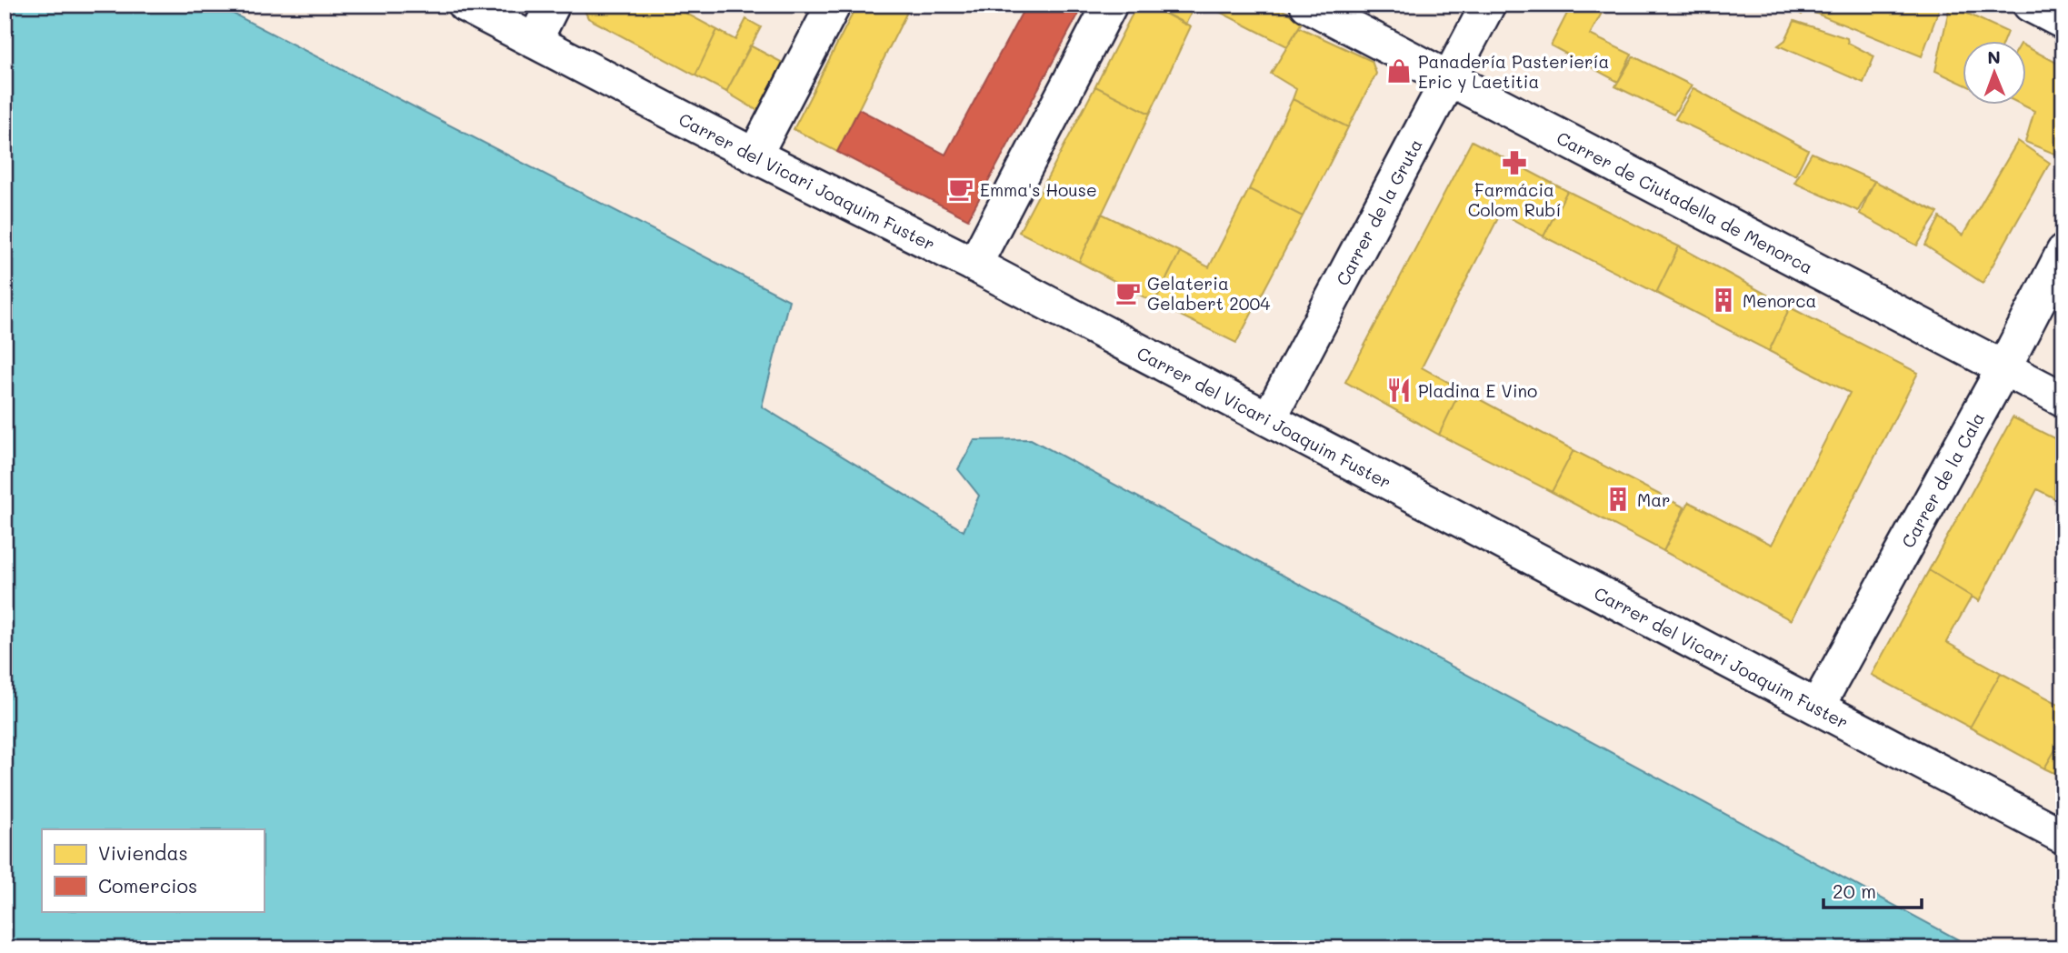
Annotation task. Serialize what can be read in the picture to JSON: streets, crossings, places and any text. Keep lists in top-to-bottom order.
{
  "streets": {
    "street": [
      "Carrer del Vicari Joaquim Fuster",
      "Carrer de Ciutadella de Menorca",
      "Carrer de la Gruta",
      "Carrer de la Cala"
    ]
  },
  "crossings": [
    ["Carrer del Vicari Joaquim Fuster", "Carrer de la Gruta"],
    ["Carrer del Vicari Joaquim Fuster", "Carrer de la Cala"],
    ["Carrer de Ciutadella de Menorca", "Carrer de la Gruta"],
    ["Carrer de Ciutadella de Menorca", "Carrer de la Cala"]
  ],
  "places": {
    "shop": ["Panadería Pasteriería Eric y Laetitia"],
    "pharmacy": ["Farmácia Colom Rubí"],
    "cafe": ["Emma's House", "Gelateria Gelabert 2004"],
    "building": ["Menorca", "Mar"],
    "restaurant": ["Pladina E Vino"]
  },
  "legend": ["Viviendas", "Comercios"],
  "scale_bar": "20 m",
  "north": "top"
}
